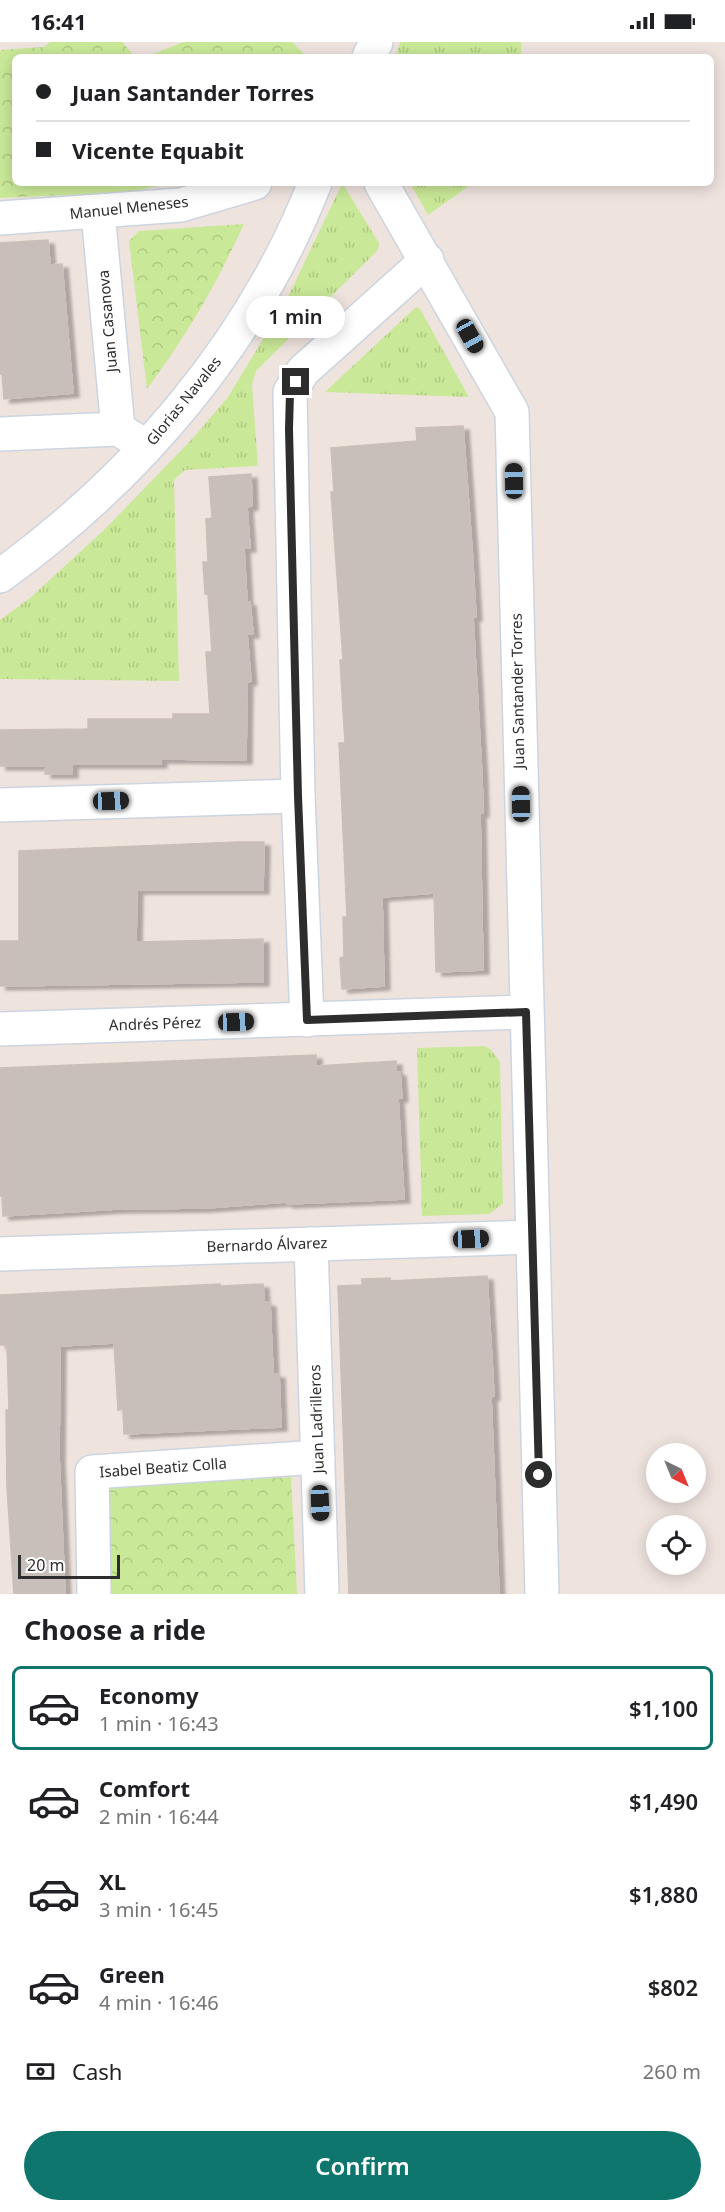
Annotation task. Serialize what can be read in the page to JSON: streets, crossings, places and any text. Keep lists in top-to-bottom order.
{
  "streets": {
    "street": [
      "Manuel Meneses",
      "Juan Casanova",
      "Glorias Navales",
      "Juan Santander Torres",
      "Andrés Pérez",
      "Bernardo Álvarez",
      "Juan Ladrilleros",
      "Isabel Beatiz Colla"
    ]
  },
  "crossings": [
    ["Manuel Meneses", "Juan Casanova"],
    ["Juan Santander Torres", "Andrés Pérez"],
    ["Juan Santander Torres", "Bernardo Álvarez"],
    ["Bernardo Álvarez", "Juan Ladrilleros"],
    ["Juan Ladrilleros", "Isabel Beatiz Colla"]
  ],
  "scale_bar": "20 m",
  "north": "bottom right",
  "page": {
    "status": "16:41",
    "banner": ["Juan Santander Torres", "Vicente Equabit"],
    "bubble": "1 min",
    "scale": "20 m",
    "heading": "Choose a ride",
    "list": [
      {
        "name": "Economy",
        "note": "1 min · 16:43",
        "value": "$1,100"
      },
      {
        "name": "Comfort",
        "note": "2 min · 16:44",
        "value": "$1,490"
      },
      {
        "name": "XL",
        "note": "3 min · 16:45",
        "value": "$1,880"
      },
      {
        "name": "Green",
        "note": "4 min · 16:46",
        "value": "$802"
      }
    ],
    "pay": ["Cash", "260 m"],
    "buttons": "Confirm"
  }
}
